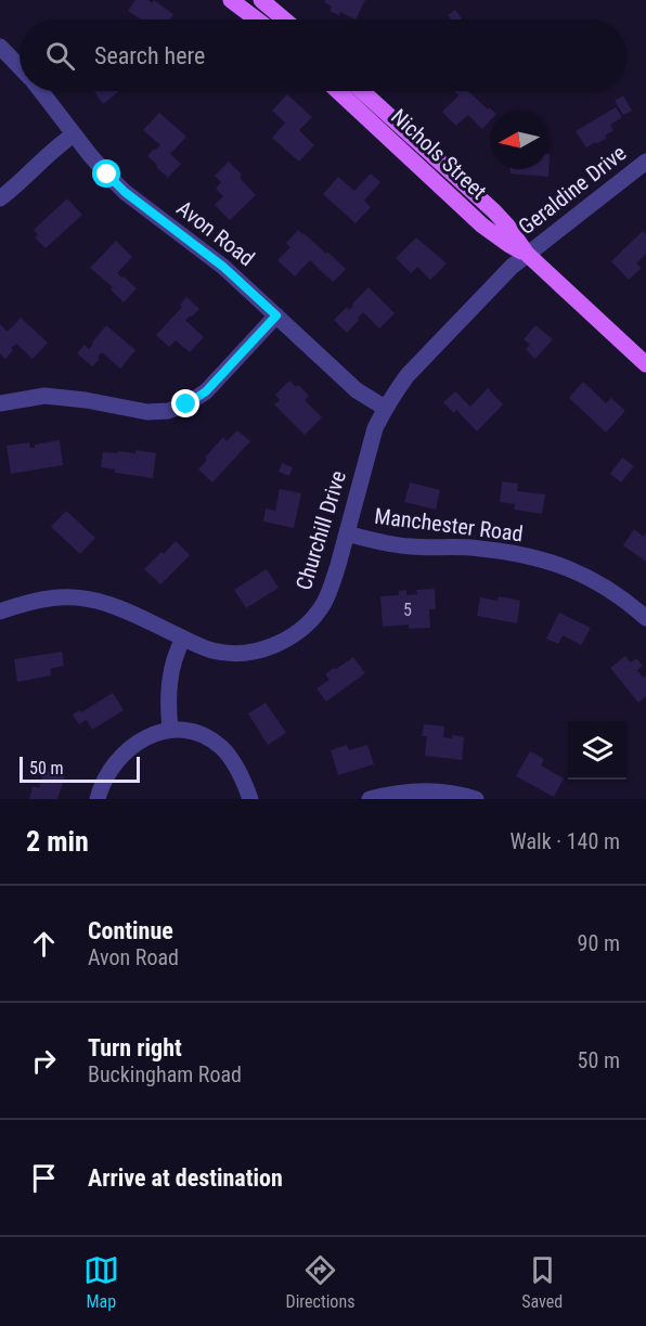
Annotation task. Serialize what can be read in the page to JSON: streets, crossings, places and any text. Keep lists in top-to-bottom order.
{
  "streets": {
    "main road": ["Nichols Street"],
    "street": [
      "Geraldine Drive",
      "Avon Road",
      "Manchester Road",
      "Churchill Drive"
    ]
  },
  "crossings": [
    ["Nichols Street", "Geraldine Drive"],
    ["Nichols Street", "Churchill Drive"],
    ["Geraldine Drive", "Churchill Drive"],
    ["Avon Road", "Churchill Drive"],
    ["Manchester Road", "Churchill Drive"]
  ],
  "house_numbers": ["5"],
  "scale_bar": "50 m",
  "north": "left",
  "page": {
    "search": "Search here",
    "scale": "50 m",
    "heading": ["2 min", "Walk · 140 m"],
    "list": [
      ["Continue", "Avon Road", "90 m"],
      ["Turn right", "Buckingham Road", "50 m"],
      "Arrive at destination"
    ],
    "nav": ["Map", "Directions", "Saved"]
  }
}
